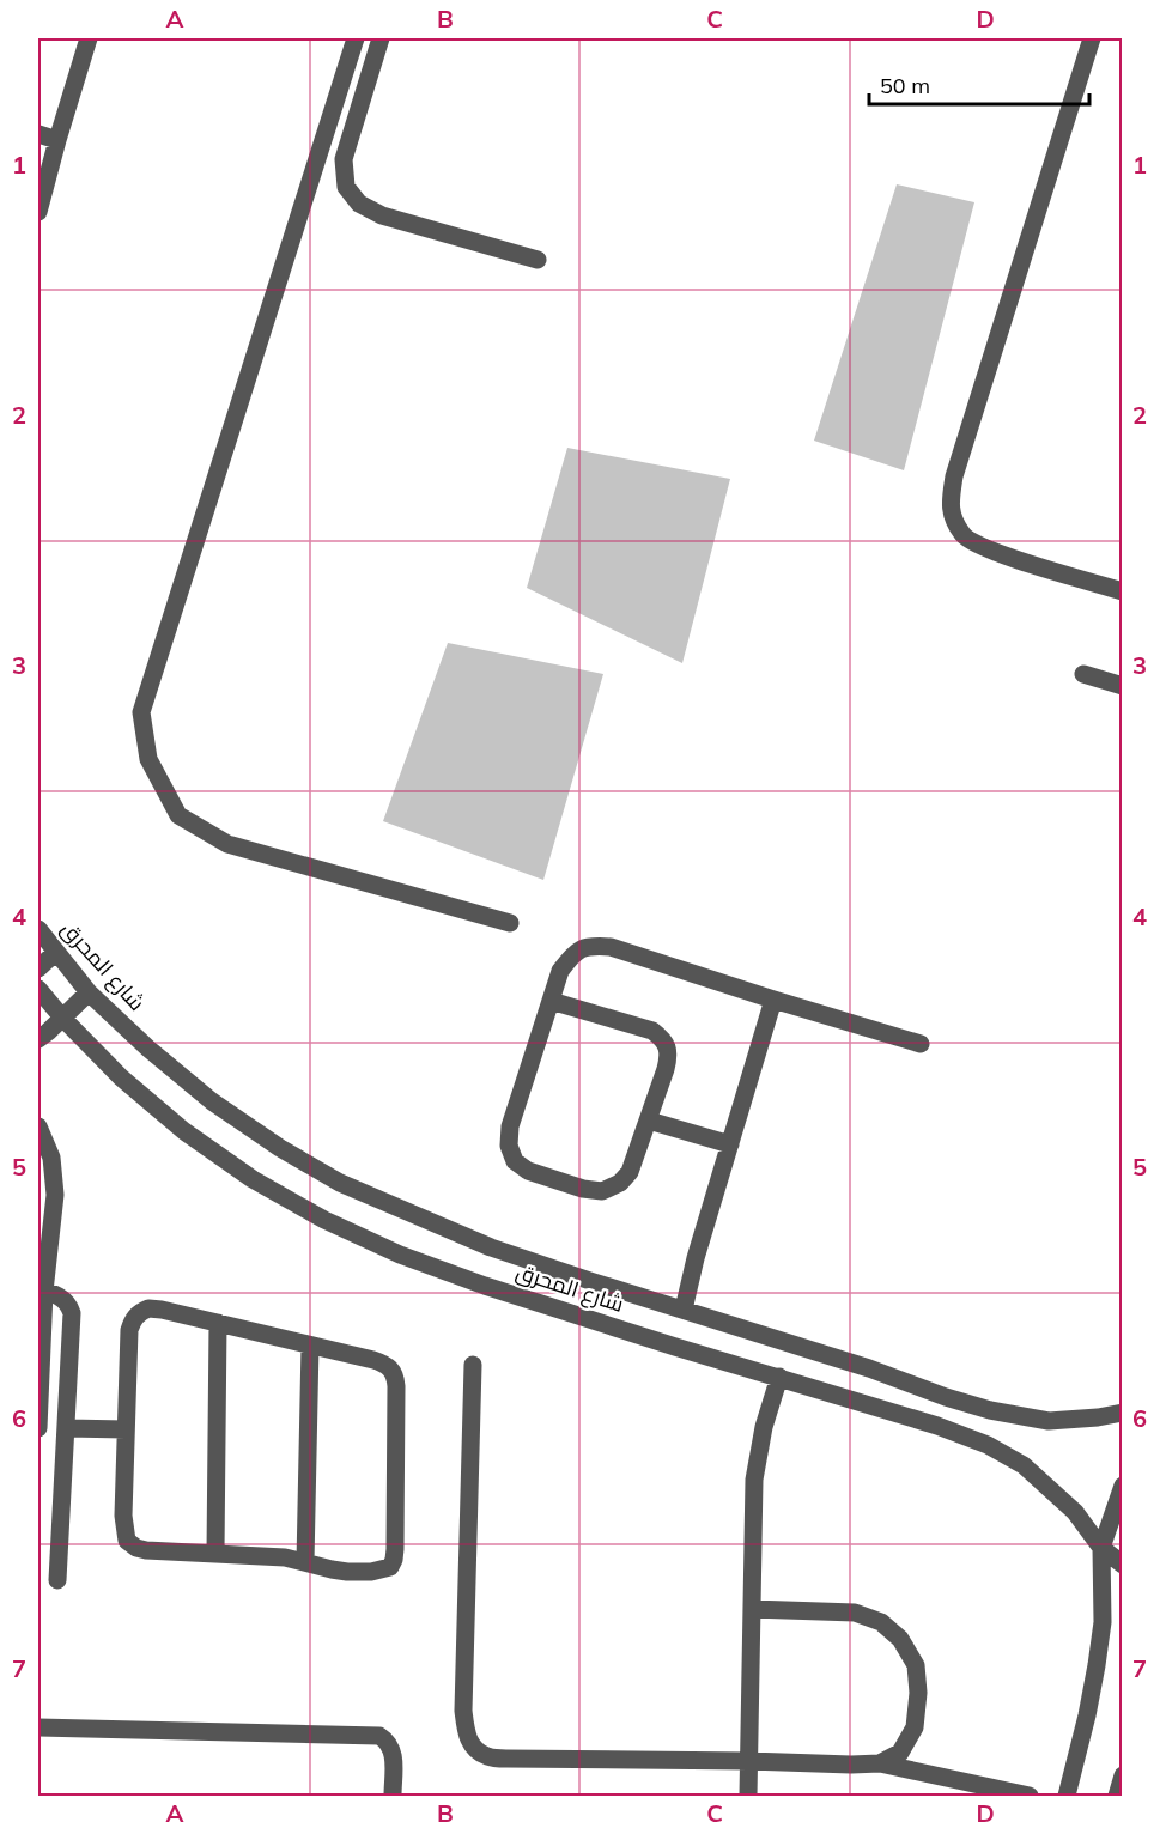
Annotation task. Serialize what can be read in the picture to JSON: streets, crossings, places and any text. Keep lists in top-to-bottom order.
{
  "streets": {
    "street": ["شارع المحرق"]
  },
  "scale_bar": "50 m",
  "grid": {
    "columns": [
      "A",
      "B",
      "C",
      "D"
    ],
    "rows": [
      "1",
      "2",
      "3",
      "4",
      "5",
      "6",
      "7"
    ]
  }
}
